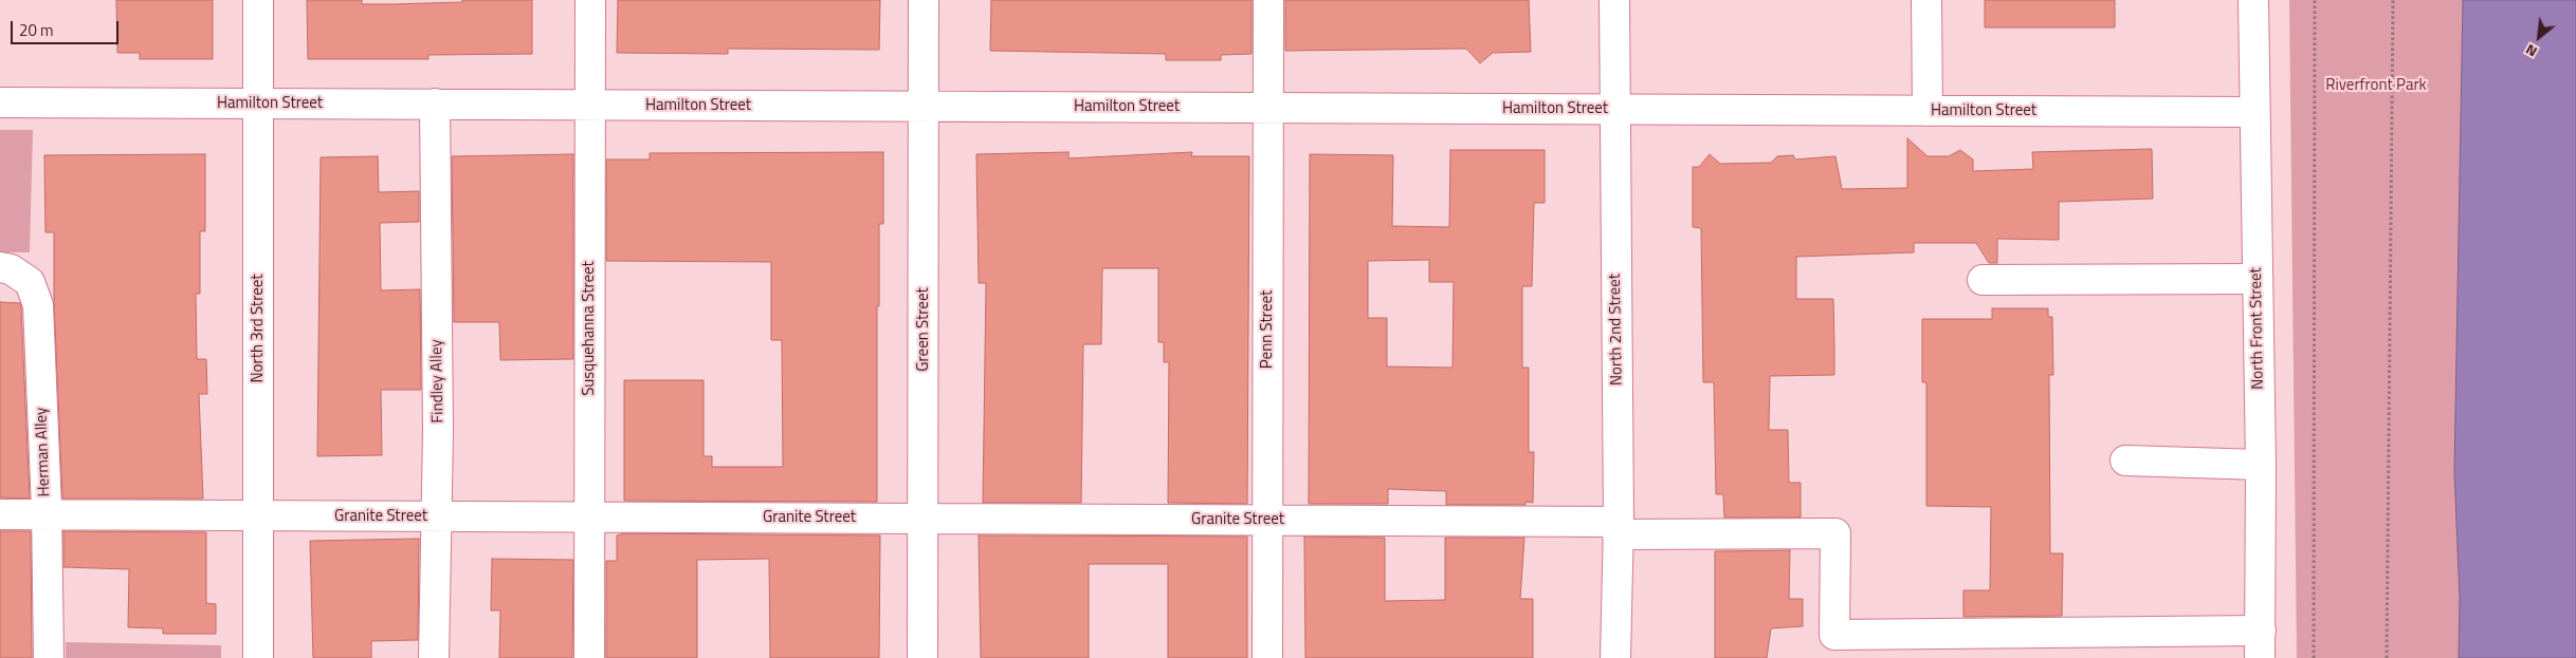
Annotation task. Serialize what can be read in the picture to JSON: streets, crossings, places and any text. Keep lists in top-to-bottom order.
{
  "streets": {
    "street": [
      "Hamilton Street",
      "North 3rd Street",
      "Susquehanna Street",
      "North Front Street",
      "Green Street",
      "Penn Street",
      "North 2nd Street",
      "Findley Alley",
      "Herman Alley",
      "Granite Street"
    ]
  },
  "crossings": [
    ["Hamilton Street", "North 3rd Street"],
    ["Hamilton Street", "Susquehanna Street"],
    ["Hamilton Street", "North Front Street"],
    ["Hamilton Street", "Green Street"],
    ["Hamilton Street", "Penn Street"],
    ["Hamilton Street", "North 2nd Street"],
    ["Hamilton Street", "Findley Alley"],
    ["North 3rd Street", "Granite Street"],
    ["Susquehanna Street", "Granite Street"],
    ["North Front Street", "Granite Street"],
    ["Green Street", "Granite Street"],
    ["Penn Street", "Granite Street"],
    ["North 2nd Street", "Granite Street"],
    ["Findley Alley", "Granite Street"],
    ["Herman Alley", "Granite Street"]
  ],
  "parks": ["Riverfront Park"],
  "scale_bar": "20 m",
  "north": "bottom left"
}
